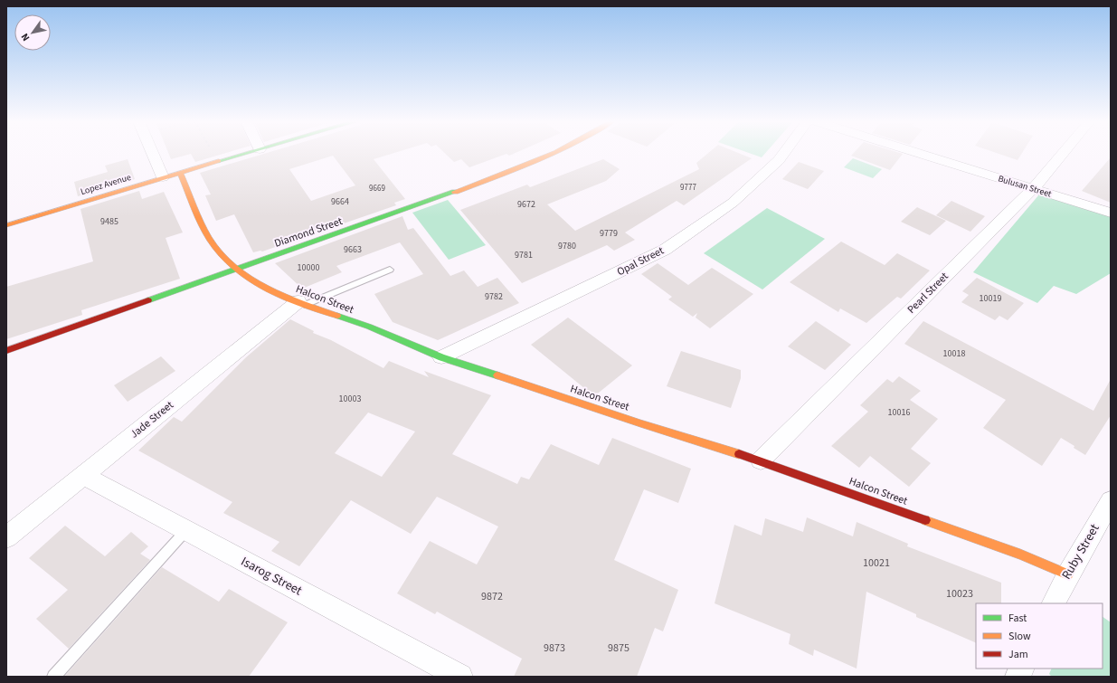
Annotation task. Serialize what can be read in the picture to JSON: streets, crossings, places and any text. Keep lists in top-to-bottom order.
{
  "streets": {
    "street": [
      "Lopez Avenue",
      "Bulusan Street",
      "Diamond Street",
      "Opal Street",
      "Pearl Street",
      "Halcon Street",
      "Jade Street",
      "Ruby Street",
      "Isarog Street"
    ]
  },
  "crossings": [
    ["Lopez Avenue", "Halcon Street"],
    ["Bulusan Street", "Pearl Street"],
    ["Diamond Street", "Halcon Street"],
    ["Opal Street", "Halcon Street"],
    ["Pearl Street", "Halcon Street"],
    ["Halcon Street", "Jade Street"],
    ["Halcon Street", "Ruby Street"],
    ["Jade Street", "Isarog Street"]
  ],
  "house_numbers": [
    "9777",
    "9669",
    "9664",
    "9672",
    "9485",
    "9779",
    "9780",
    "9663",
    "9781",
    "10000",
    "9782",
    "10019",
    "10018",
    "10003",
    "10016",
    "10021",
    "10023",
    "9872",
    "9873",
    "9875"
  ],
  "legend": ["Fast", "Slow", "Jam"],
  "north": "bottom left"
}
